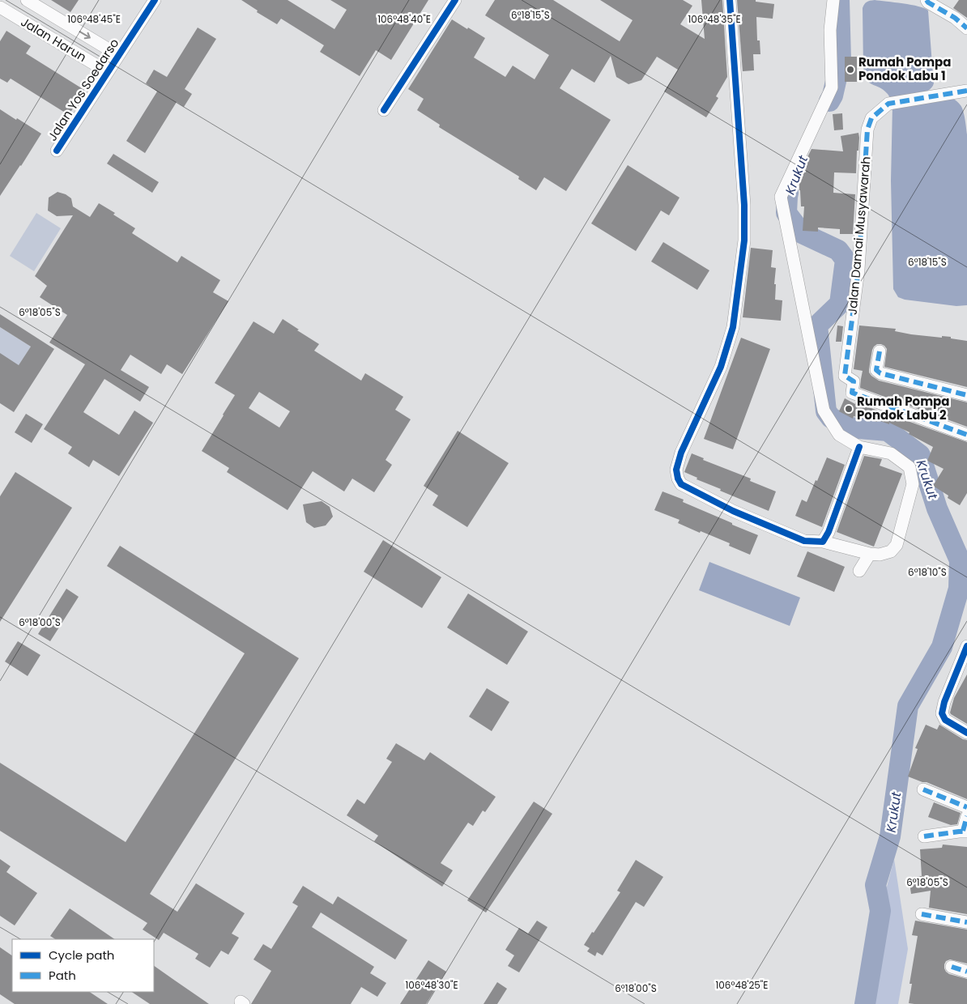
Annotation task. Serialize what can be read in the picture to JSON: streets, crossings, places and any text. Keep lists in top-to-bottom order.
{
  "streets": {
    "street": ["Jalan Harun", "Jalan Yos Soedarso", "Jalan Damai Musyawarah"]
  },
  "crossings": [
    ["Jalan Harun", "Jalan Yos Soedarso"]
  ],
  "water": ["Krukut"],
  "places": ["Rumah Pompa Pondok Labu 1", "Rumah Pompa Pondok Labu 2"],
  "legend": ["Cycle path", "Path"],
  "coordinates": [
    "6°18'15\"S",
    "106°48'45\"E",
    "106°48'35\"E",
    "106°48'40\"E",
    "6°18'05\"S",
    "6°18'10\"S",
    "6°18'00\"S",
    "106°48'30\"E",
    "106°48'25\"E"
  ]
}
